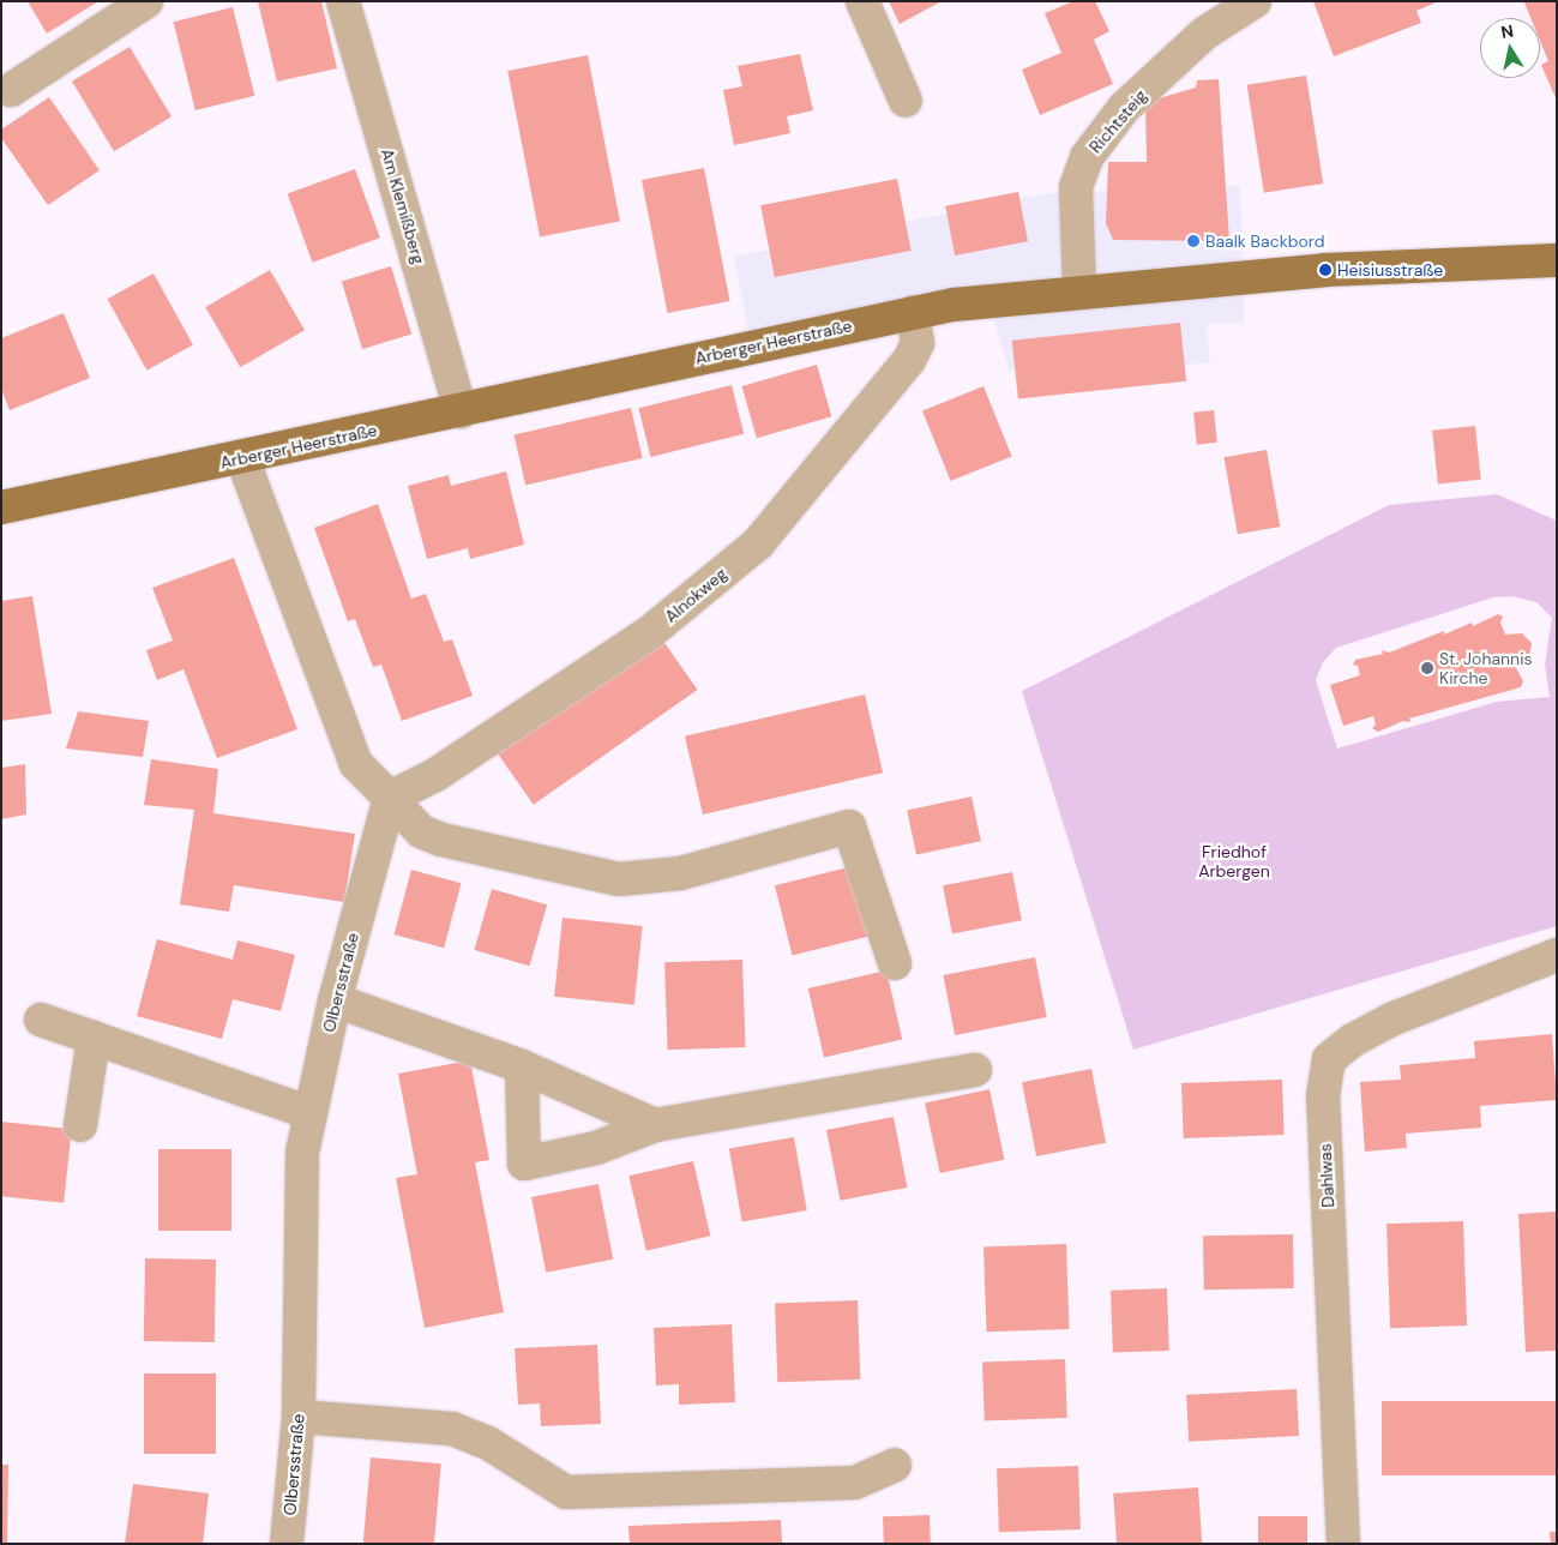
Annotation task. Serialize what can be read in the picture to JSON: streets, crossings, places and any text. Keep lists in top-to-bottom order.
{
  "streets": {
    "main road": ["Arberger Heerstraße"],
    "street": [
      "Richtsteig",
      "Am Klemißberg",
      "Alnokweg",
      "Olbersstraße",
      "Dahlwas"
    ]
  },
  "crossings": [
    ["Richtsteig", "Arberger Heerstraße"],
    ["Am Klemißberg", "Arberger Heerstraße"],
    ["Arberger Heerstraße", "Alnokweg"],
    ["Alnokweg", "Olbersstraße"]
  ],
  "parks": ["Friedhof Arbergen"],
  "places": ["Baalk Backbord", "Heisiusstraße", "St. Johannis Kirche"],
  "north": "top"
}
